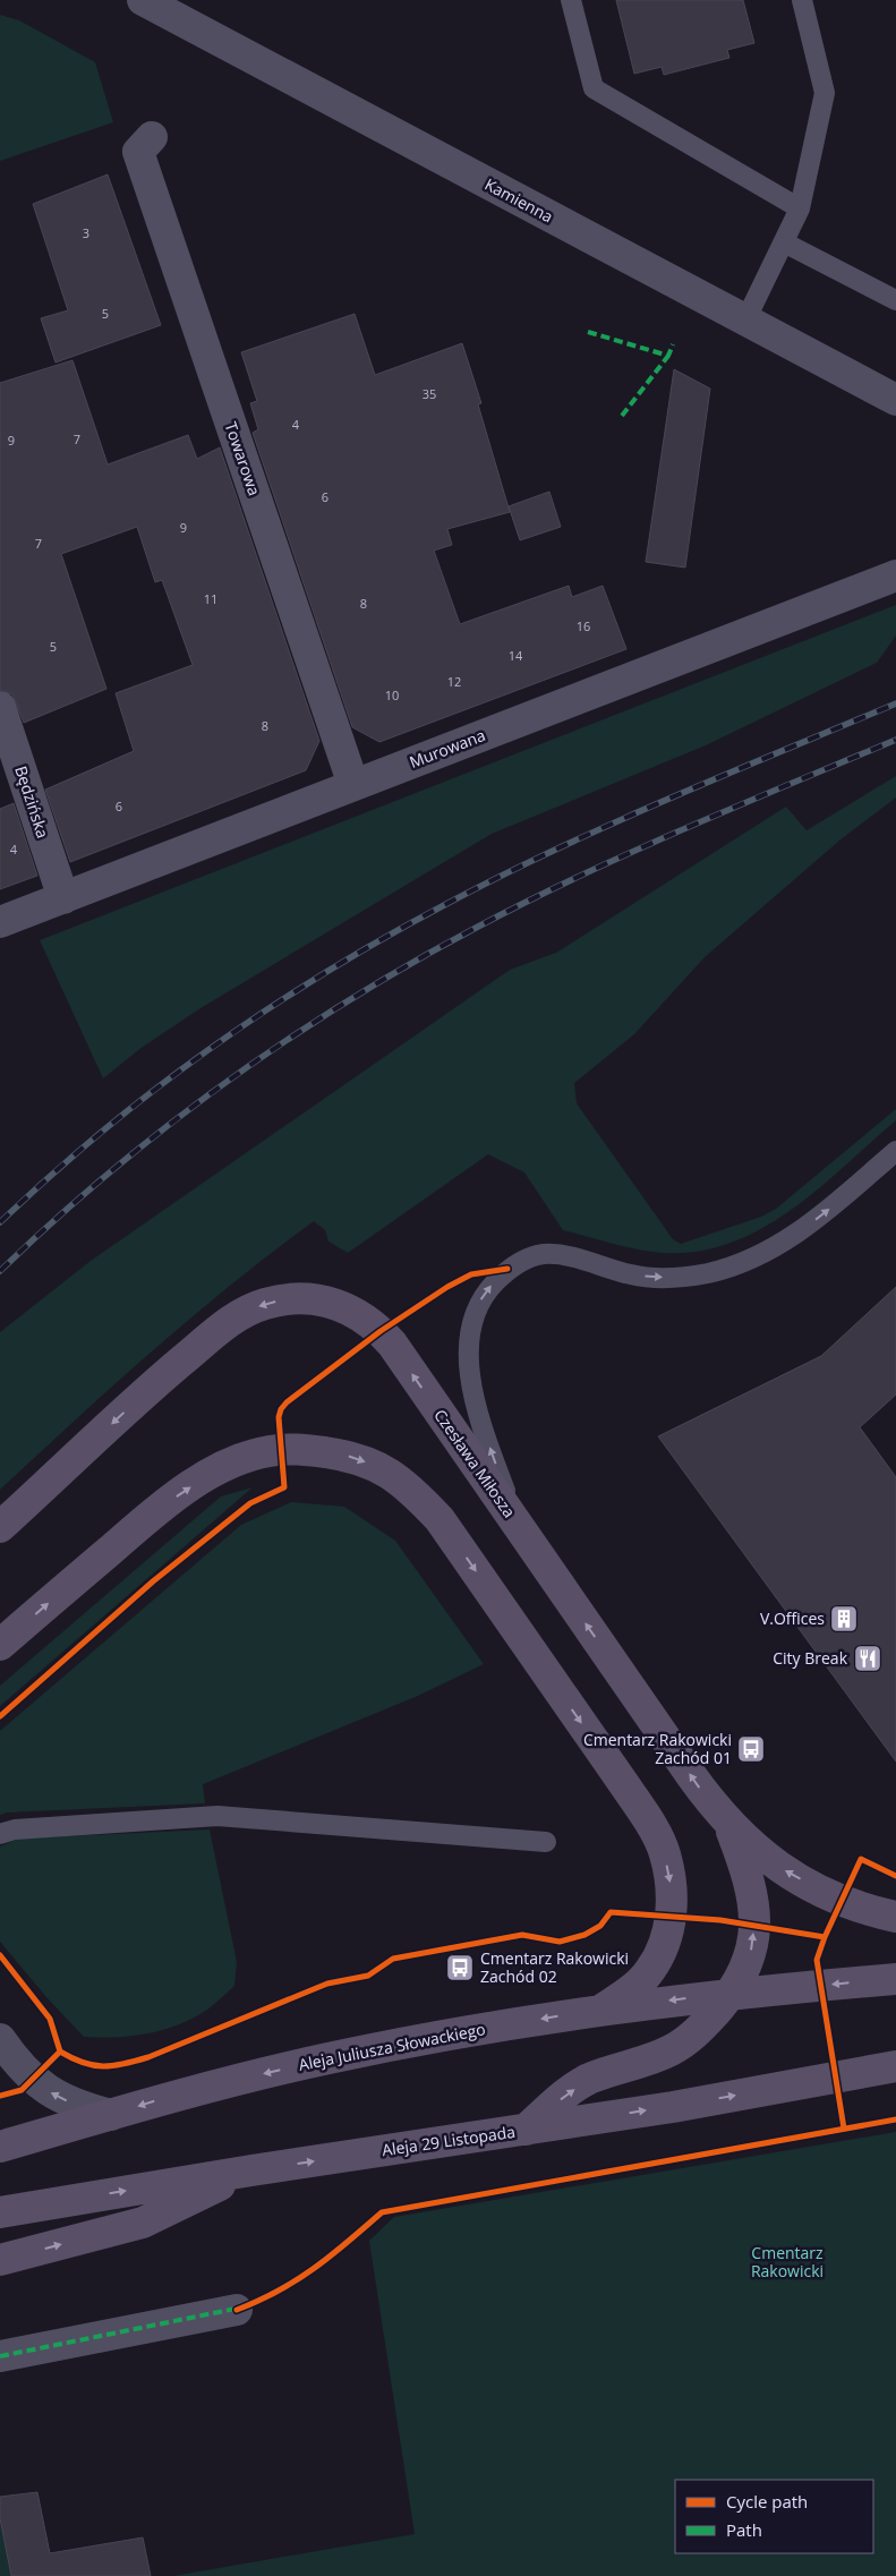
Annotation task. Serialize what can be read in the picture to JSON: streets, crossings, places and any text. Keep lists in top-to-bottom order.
{
  "streets": {
    "main road": ["Czesława Miłosza", "Aleja Juliusza Słowackiego", "Aleja 29 Listopada"],
    "street": [
      "Kamienna",
      "Towarowa",
      "Murowana",
      "Będzińska"
    ]
  },
  "crossings": [
    ["Towarowa", "Murowana"],
    ["Murowana", "Będzińska"]
  ],
  "parks": ["Cmentarz Rakowicki"],
  "places": {
    "building": ["V.Offices"],
    "restaurant": ["City Break"],
    "bus stop": ["Cmentarz Rakowicki Zachód 01", "Cmentarz Rakowicki Zachód 02"]
  },
  "house_numbers": [
    "3",
    "5",
    "35",
    "4",
    "7",
    "9",
    "6",
    "9",
    "7",
    "11",
    "8",
    "16",
    "5",
    "14",
    "12",
    "10",
    "8",
    "6",
    "4"
  ],
  "legend": ["Cycle path", "Path"]
}
